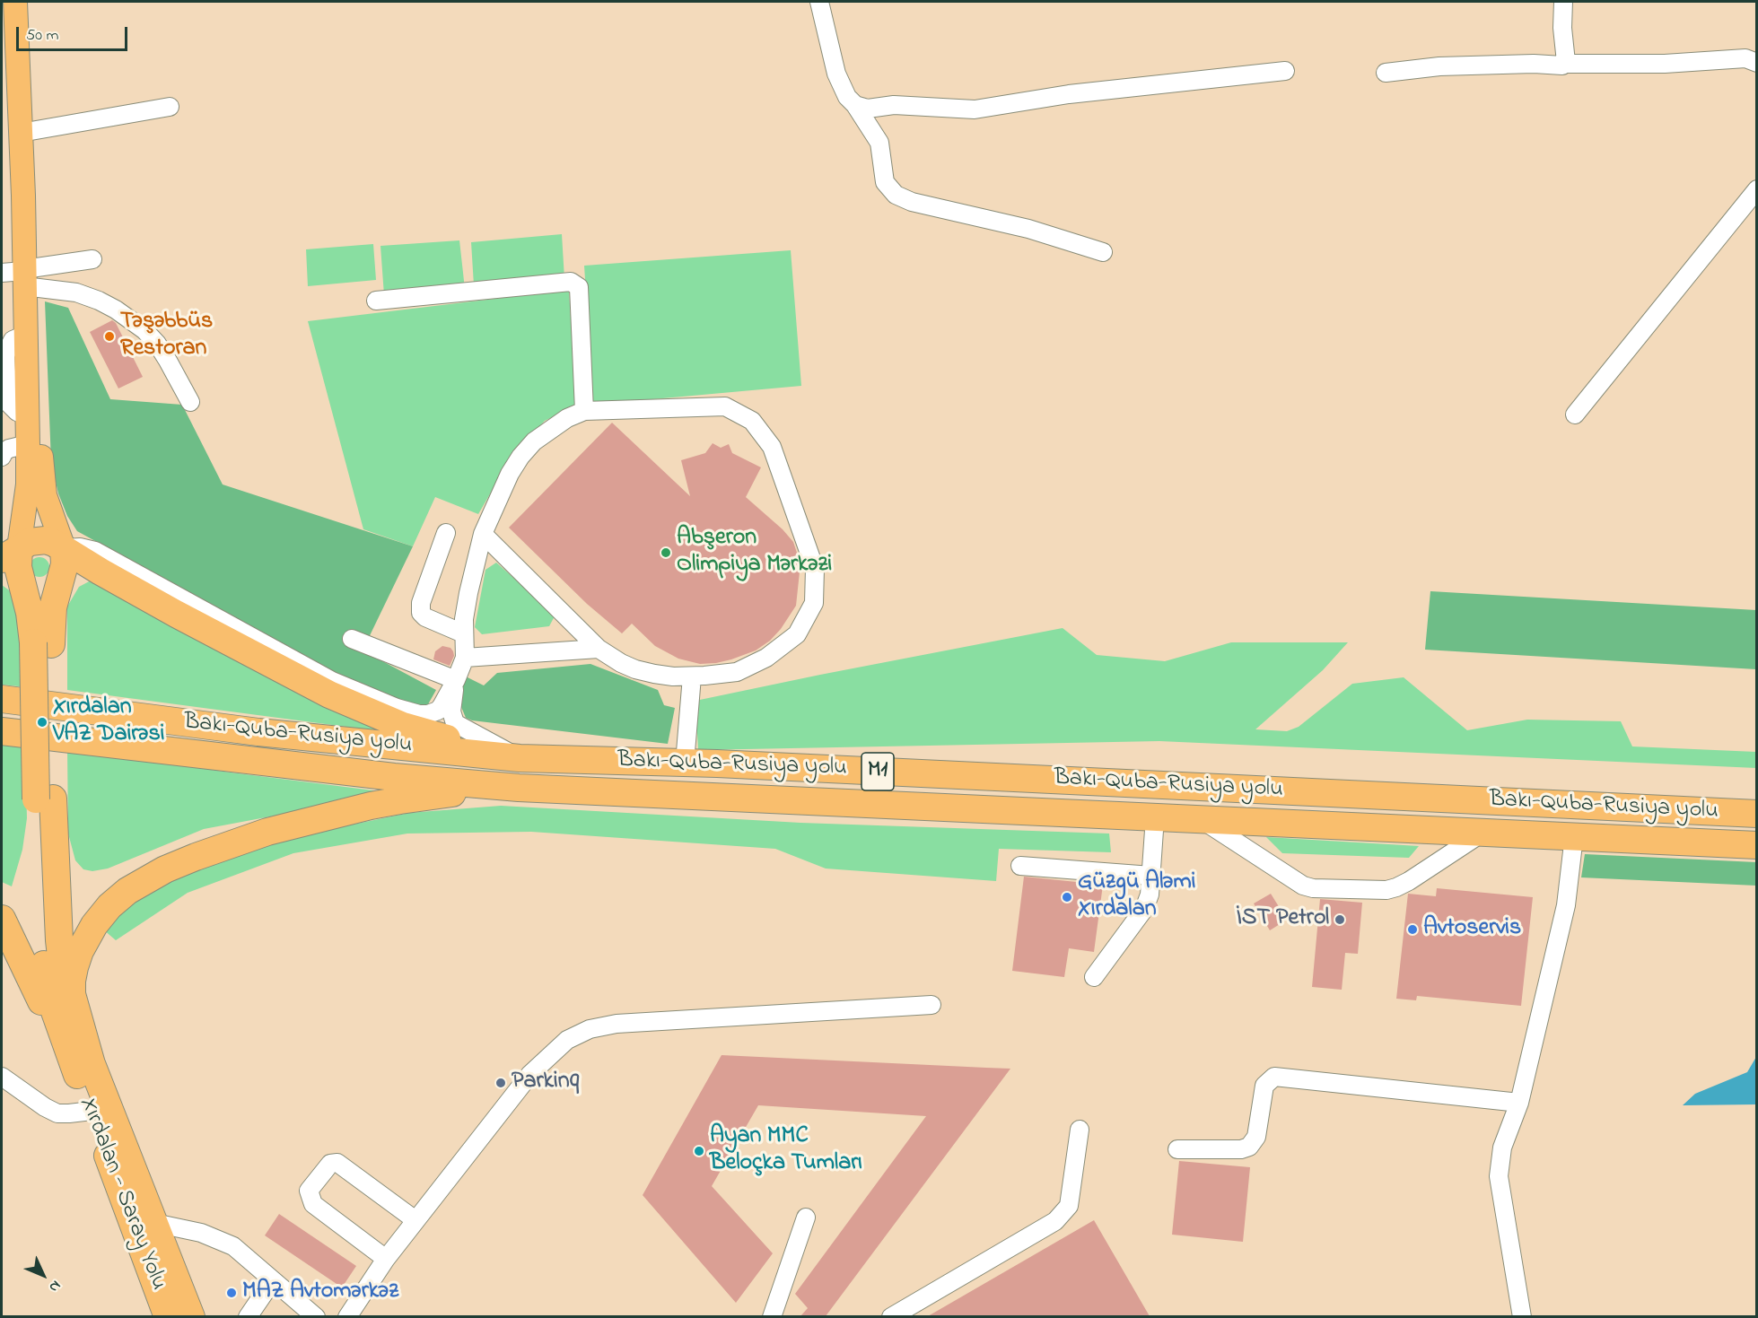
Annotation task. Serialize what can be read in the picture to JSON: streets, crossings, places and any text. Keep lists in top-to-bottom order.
{
  "streets": {
    "highway": ["Bakı-Quba-Rusiya yolu", "M1", "Xırdalan - Saray Yolu"]
  },
  "places": [
    "Təşəbbüs Restoran",
    "Abşeron Olimpiya Mərkəzi",
    "Xırdalan VAZ Dairəsi",
    "Güzgü Aləmi Xırdalan",
    "İST Petrol",
    "Avtoservis",
    "Parkinq",
    "Ayan MMC Beloçka Tumları",
    "MAZ Avtomərkəz"
  ],
  "scale_bar": "50 m",
  "north": "bottom right"
}
